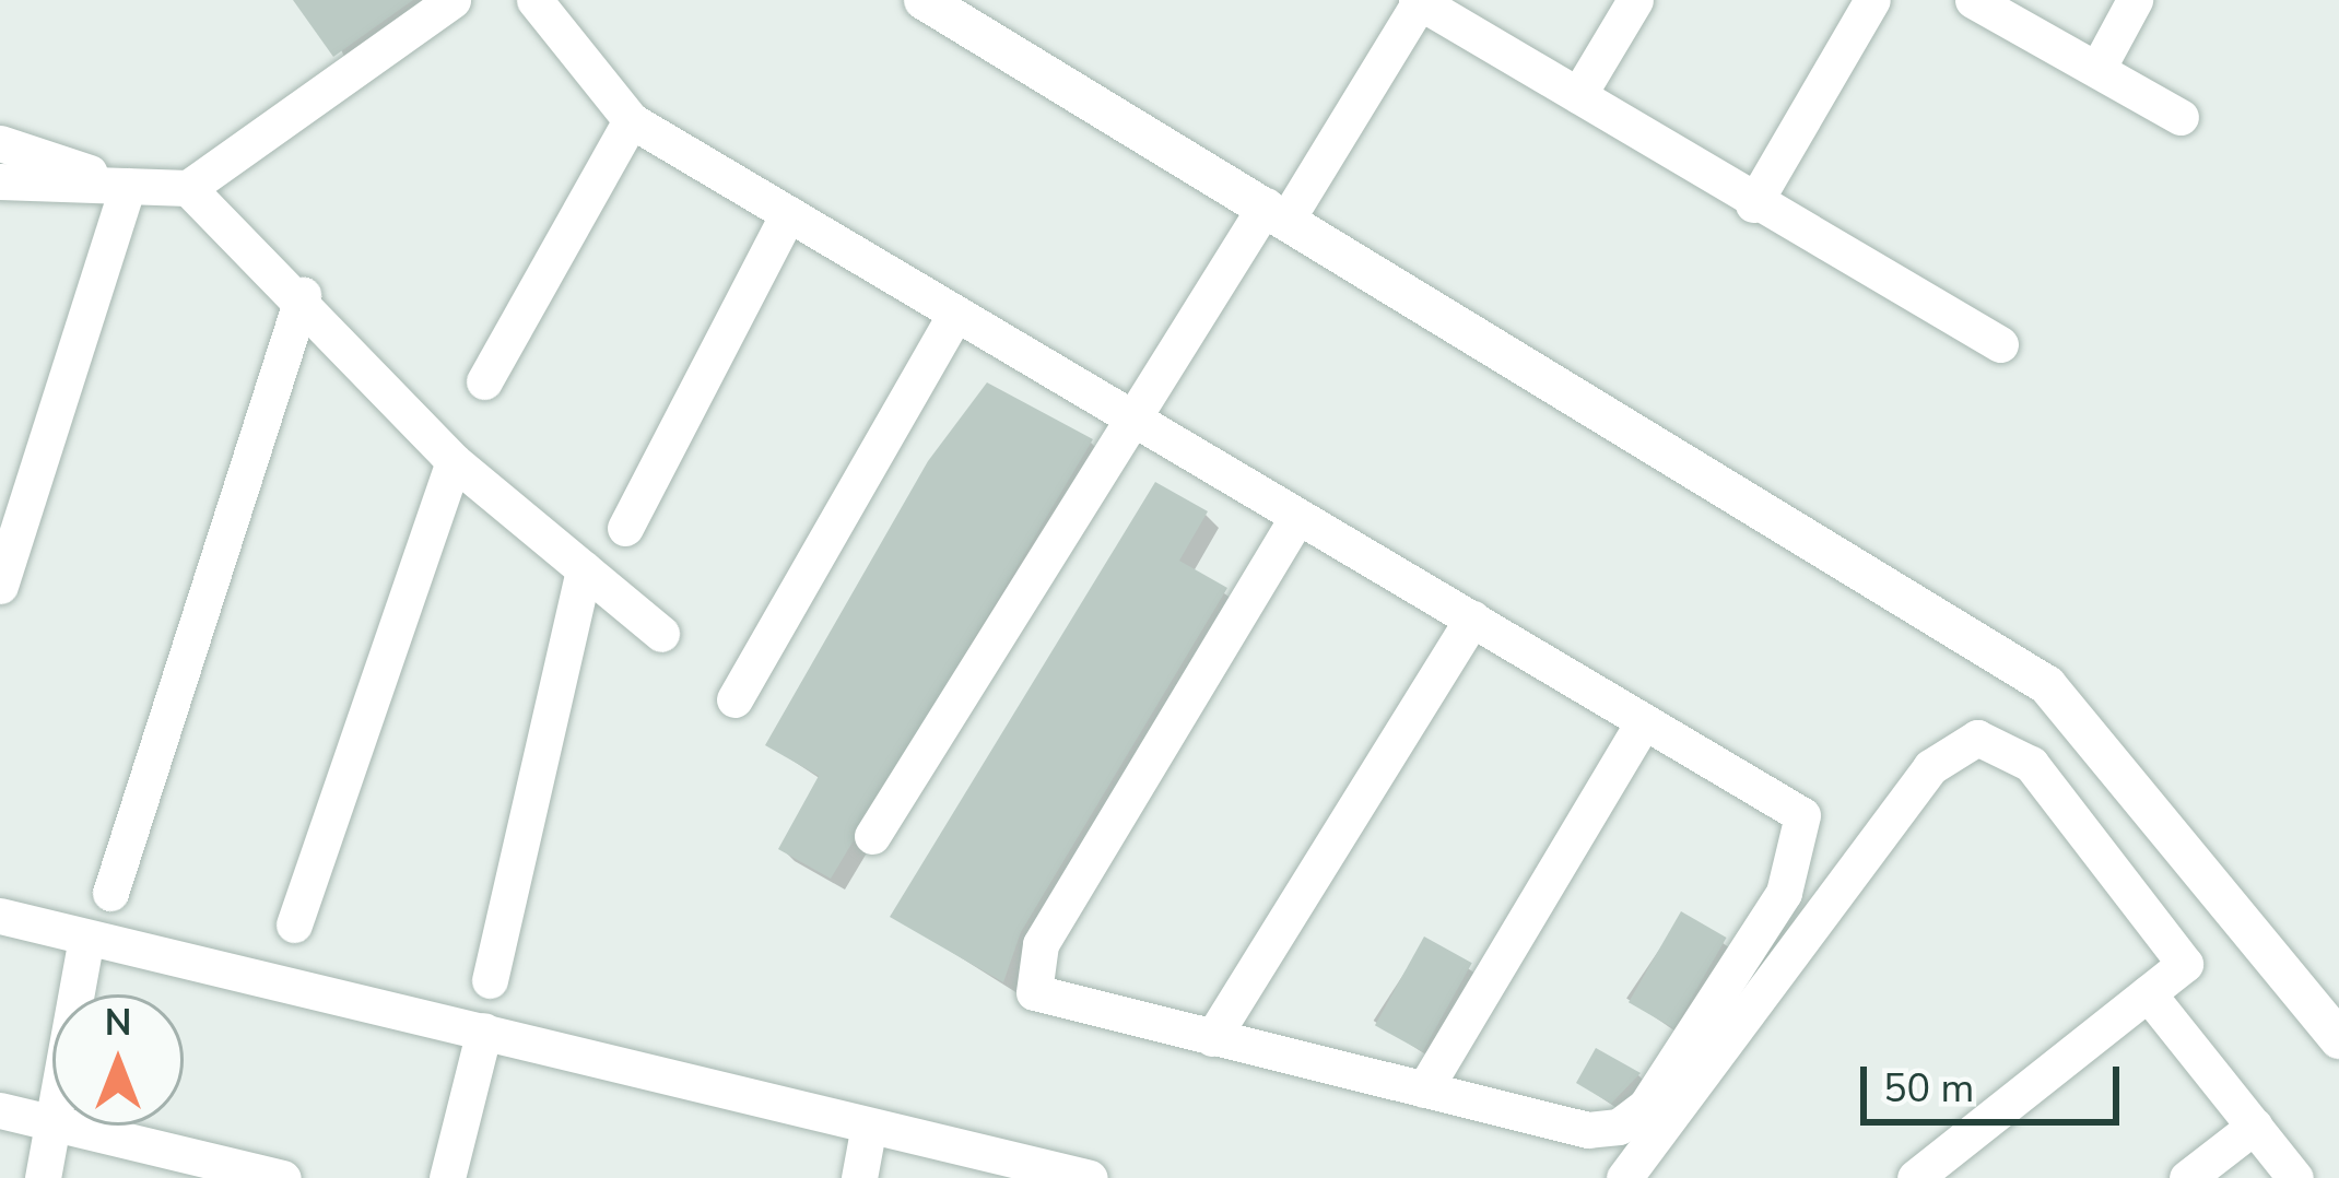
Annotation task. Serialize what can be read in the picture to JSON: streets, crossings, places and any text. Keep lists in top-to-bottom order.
{
  "scale_bar": "50 m",
  "north": "top"
}
